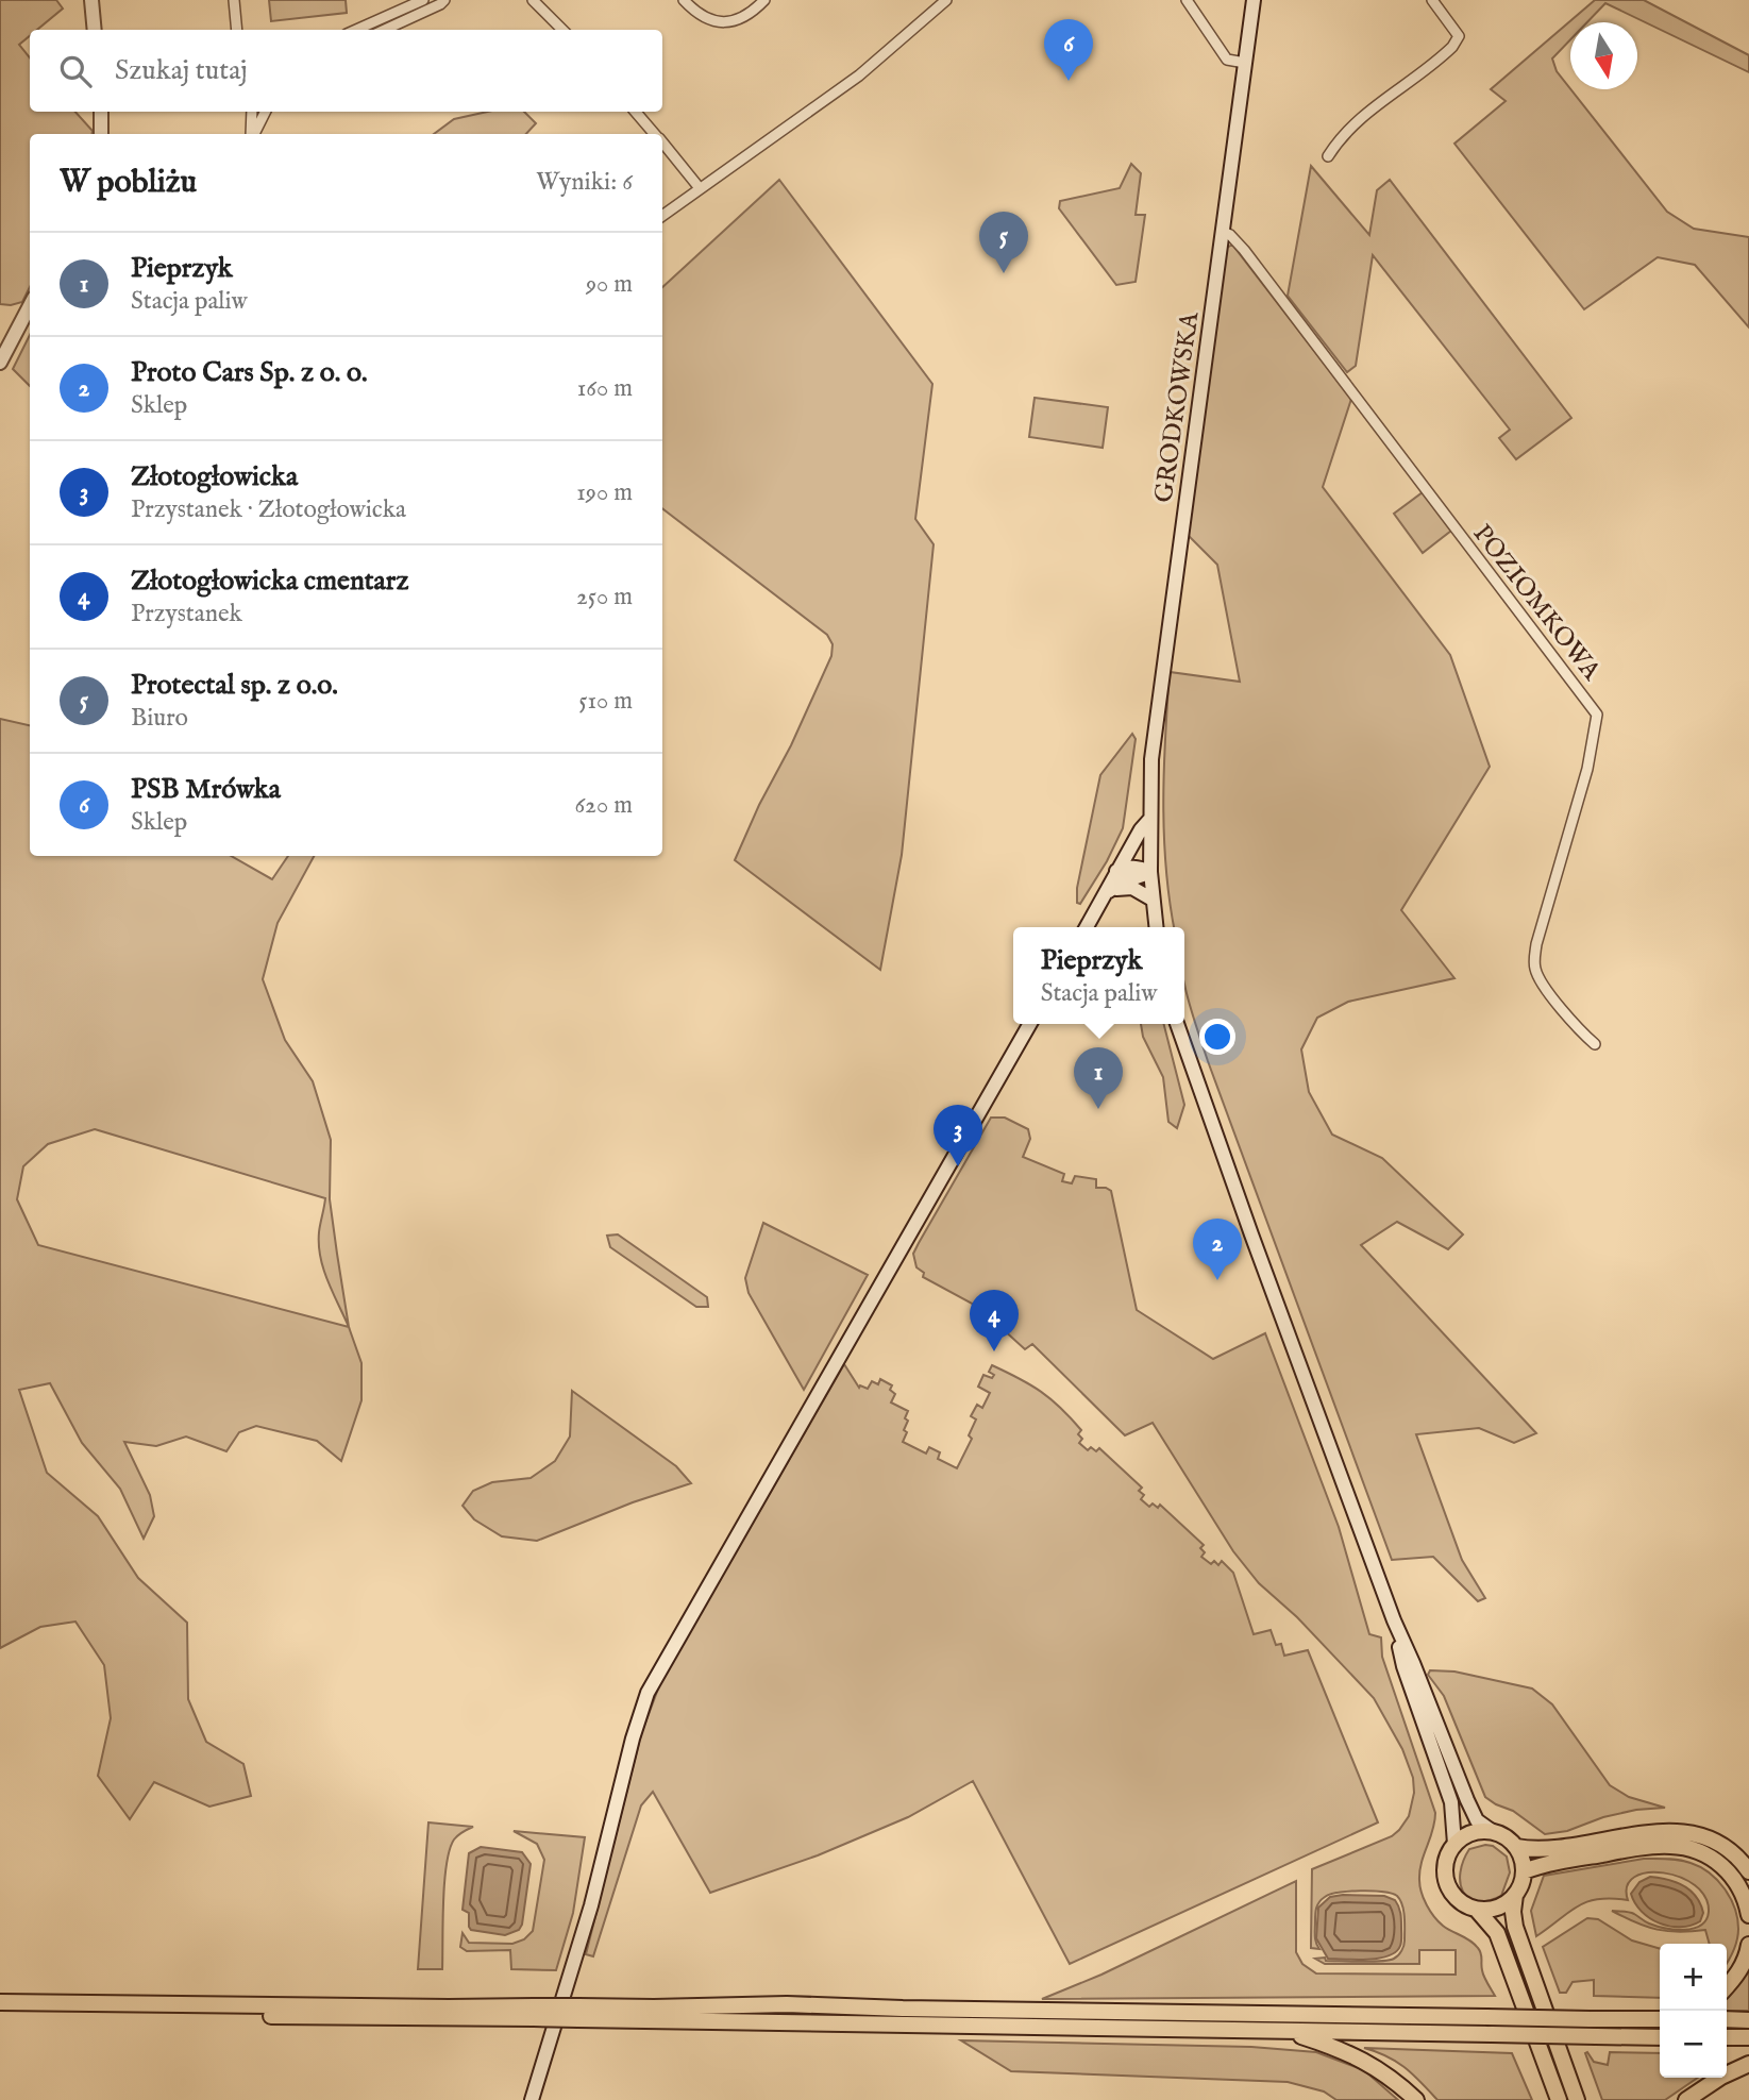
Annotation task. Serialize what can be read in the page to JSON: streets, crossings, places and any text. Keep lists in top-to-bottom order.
{
  "streets": {
    "main road": ["GRODKOWSKA"],
    "street": ["POZIOMKOWA"]
  },
  "crossings": [
    ["GRODKOWSKA", "POZIOMKOWA"]
  ],
  "north": "bottom",
  "page": {
    "pins": [
      "6",
      "5",
      "1",
      "3",
      "2",
      "4"
    ],
    "search": "Szukaj tutaj",
    "heading": ["W pobliżu", "Wyniki: 6"],
    "list": [
      {
        "mark": "1",
        "name": "Pieprzyk",
        "note": "Stacja paliw",
        "value": "90 m"
      },
      {
        "mark": "2",
        "name": "Proto Cars Sp. z o. o.",
        "note": "Sklep",
        "value": "160 m"
      },
      {
        "mark": "3",
        "name": "Złotogłowicka",
        "note": "Przystanek · Złotogłowicka",
        "value": "190 m"
      },
      {
        "mark": "4",
        "name": "Złotogłowicka cmentarz",
        "note": "Przystanek",
        "value": "250 m"
      },
      {
        "mark": "5",
        "name": "Protectal sp. z o.o.",
        "note": "Biuro",
        "value": "510 m"
      },
      {
        "mark": "6",
        "name": "PSB Mrówka",
        "note": "Sklep",
        "value": "620 m"
      }
    ],
    "popup": ["Pieprzyk", "Stacja paliw"],
    "map_buttons": ["+", "−"]
  }
}
